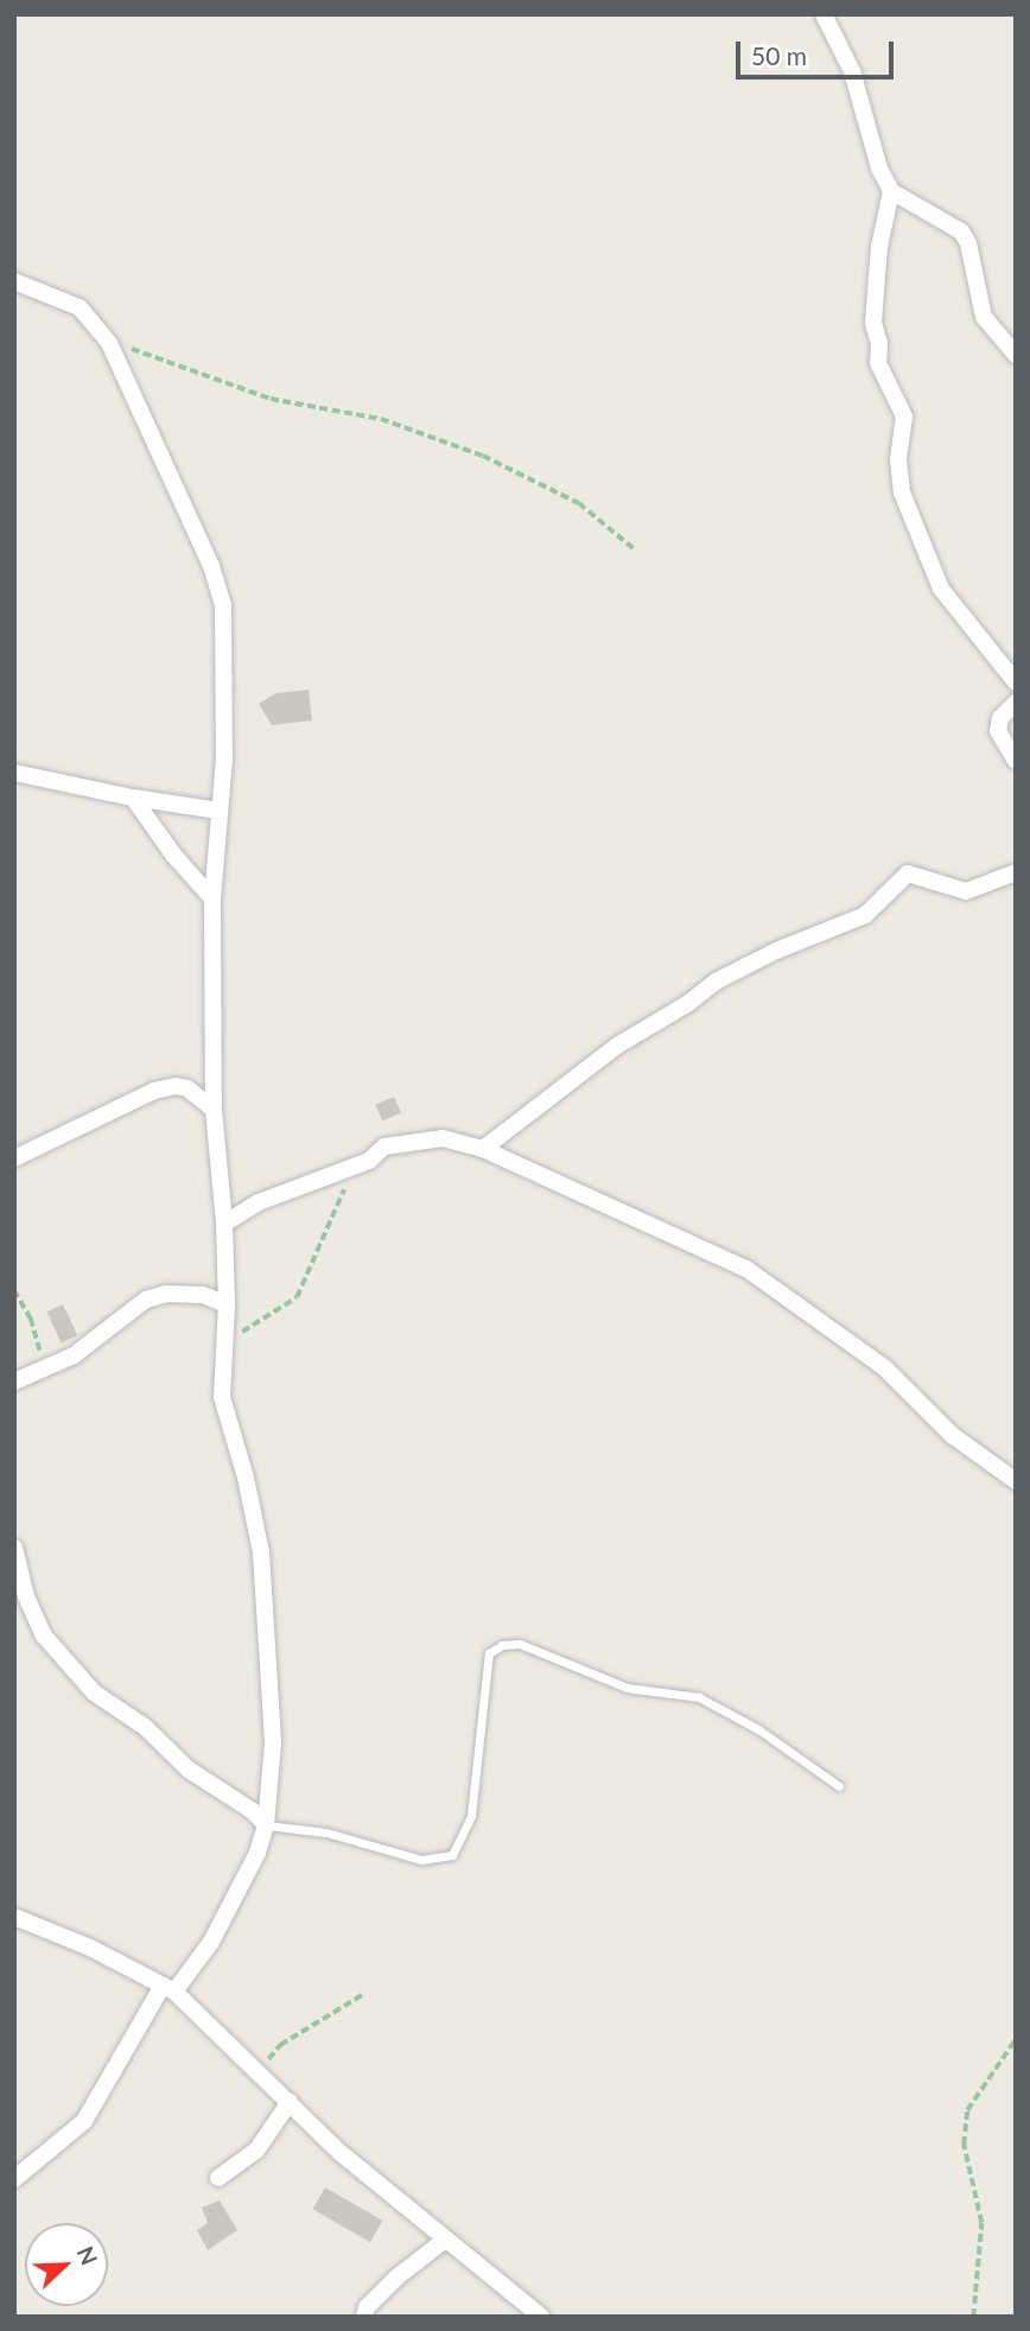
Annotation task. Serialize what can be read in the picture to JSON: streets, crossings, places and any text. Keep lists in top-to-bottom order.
{
  "scale_bar": "50 m",
  "north": "top right"
}
